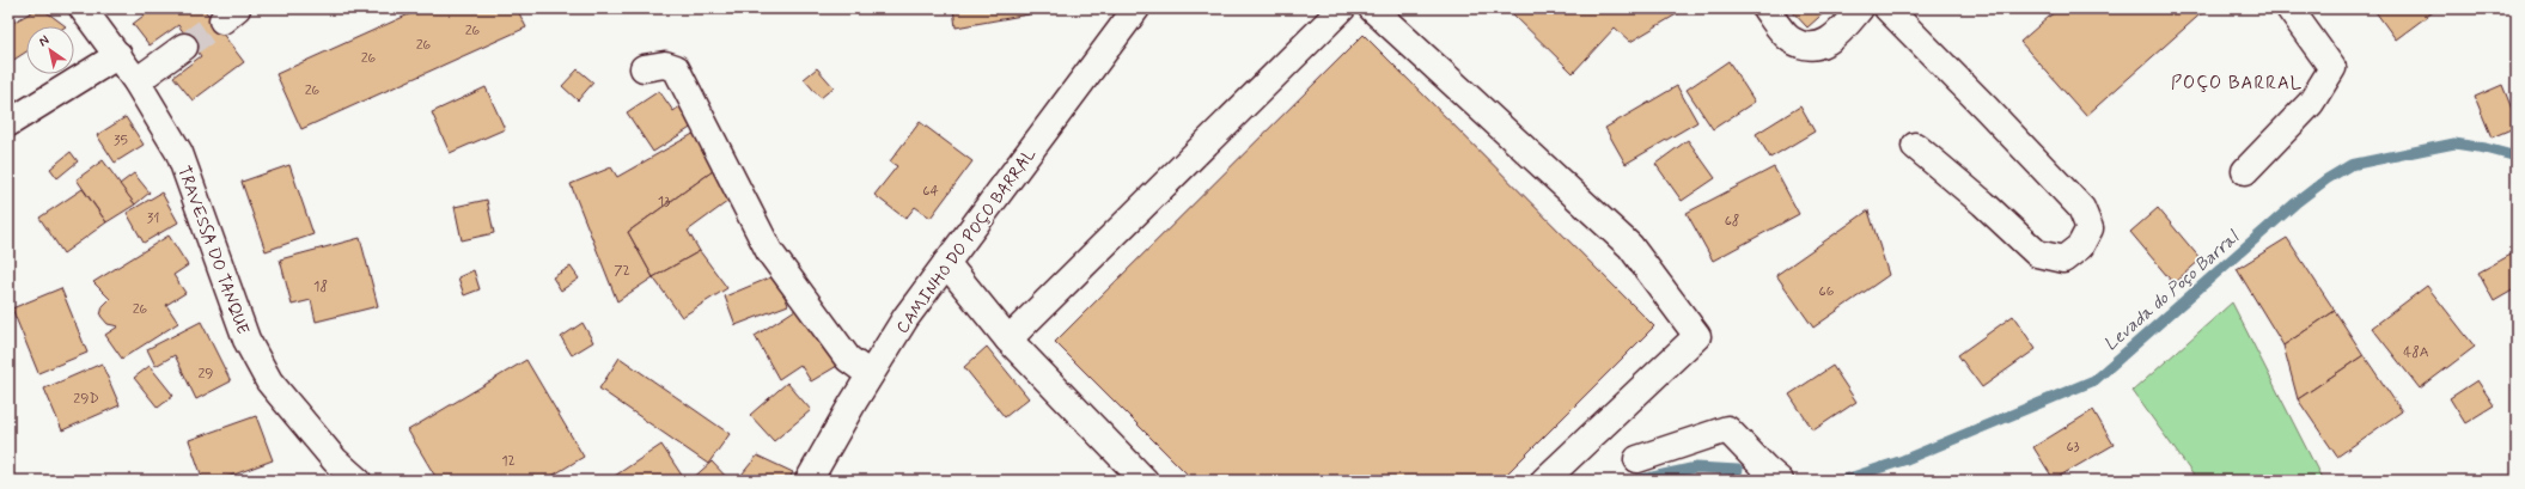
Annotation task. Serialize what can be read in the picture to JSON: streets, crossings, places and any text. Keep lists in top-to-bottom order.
{
  "streets": {
    "street": ["CAMINHO DO POÇO BARRAL", "TRAVESSA DO TANQUE"]
  },
  "districts": ["POÇO BARRAL"],
  "water": ["Levada do Poço Barral"],
  "house_numbers": [
    "26",
    "26",
    "26",
    "26",
    "35",
    "64",
    "13",
    "31",
    "68",
    "72",
    "18",
    "66",
    "26",
    "48A",
    "29",
    "29D",
    "63",
    "12"
  ],
  "north": "top left"
}
